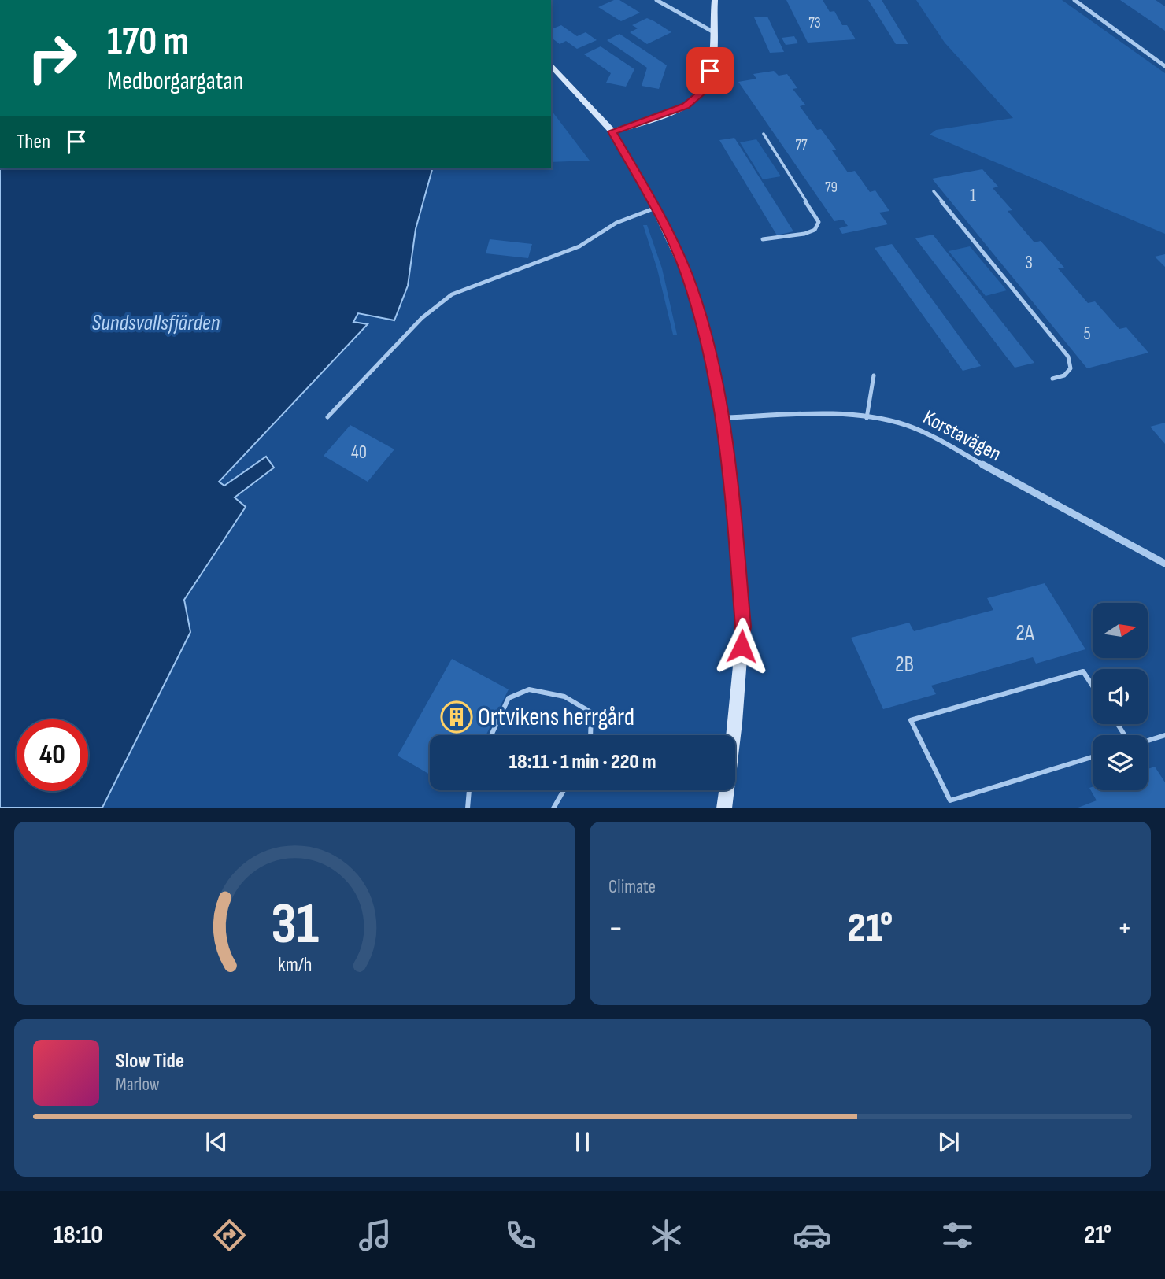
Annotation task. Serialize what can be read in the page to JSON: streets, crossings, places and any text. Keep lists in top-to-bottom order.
{
  "streets": {
    "street": ["Korstavägen"]
  },
  "water": ["Sundsvallsfjärden"],
  "places": {
    "building": ["Ortvikens herrgård"]
  },
  "house_numbers": [
    "73",
    "77",
    "79",
    "1",
    "3",
    "5",
    "40",
    "2A",
    "2B"
  ],
  "north": "right",
  "page": {
    "turn": ["170 m", "Medborgargatan"],
    "then": "Then",
    "limit": "40",
    "trip": "18:11 · 1 min · 220 m",
    "tile": "Climate",
    "heat": ["−", "21°", "+"],
    "song": ["Slow Tide", "Marlow"],
    "tabs": ["18:10", "21°"],
    "gauge": ["31", "km/h"]
  }
}
